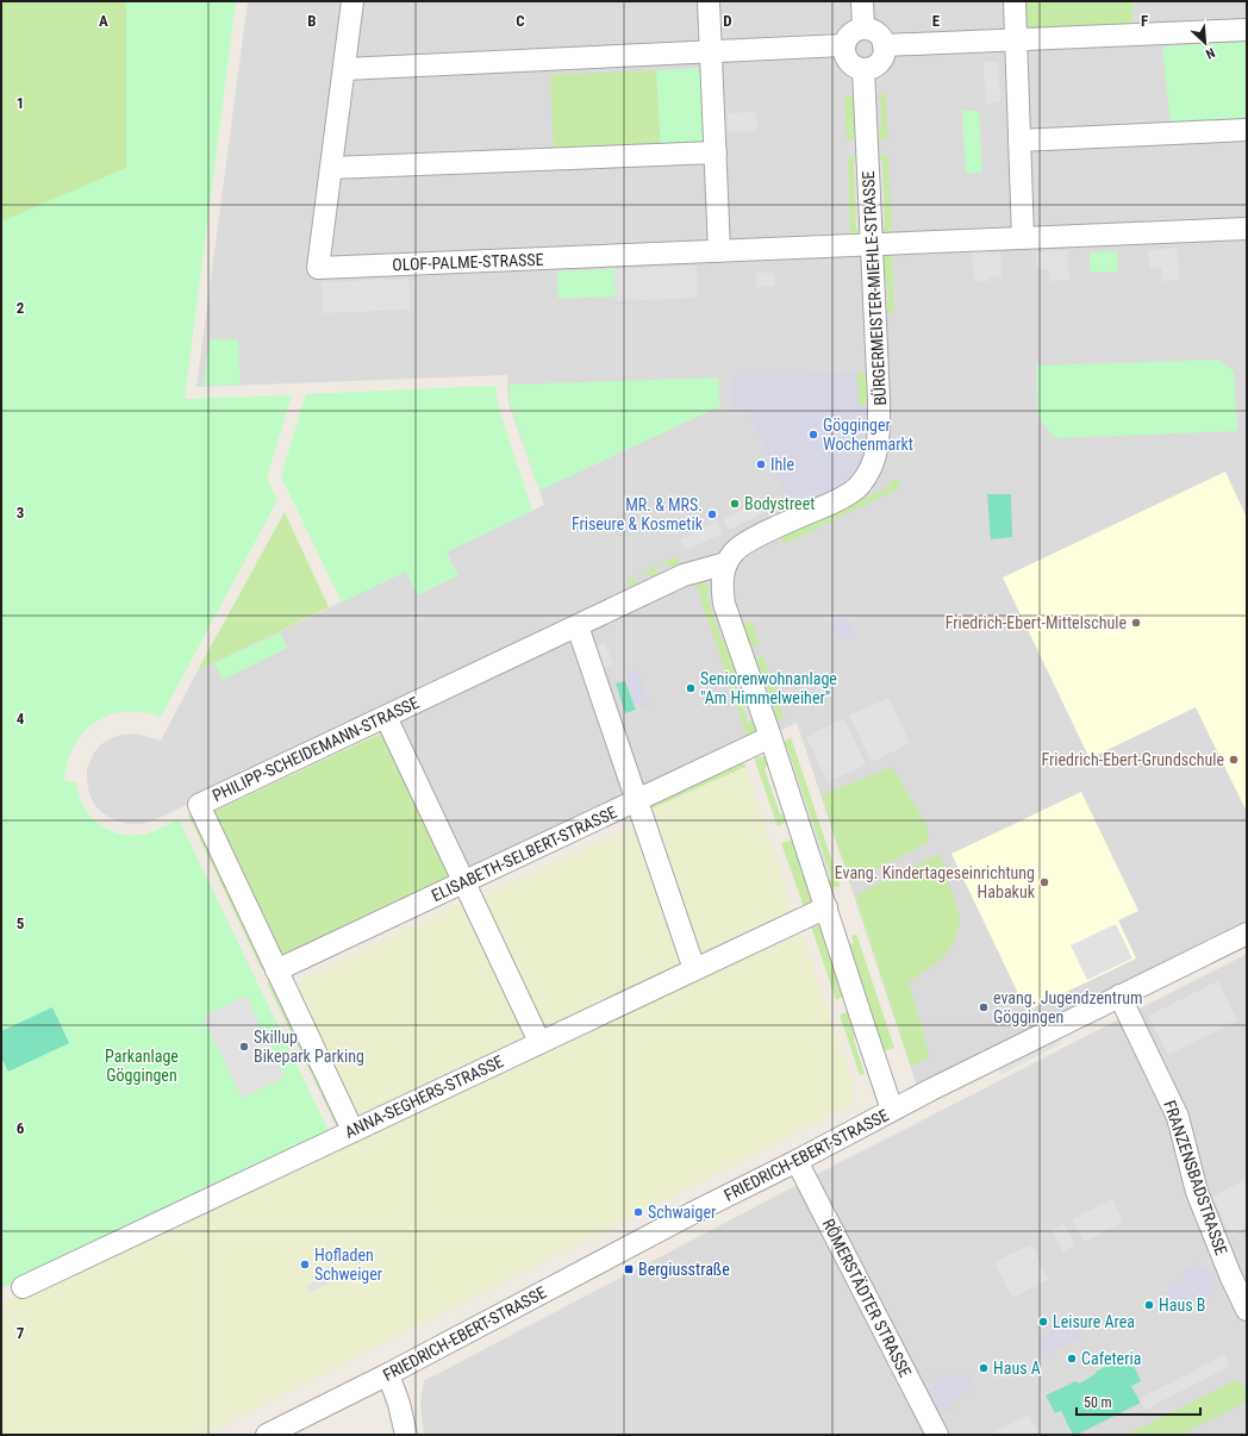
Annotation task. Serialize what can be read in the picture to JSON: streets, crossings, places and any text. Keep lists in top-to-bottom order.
{
  "streets": {
    "street": [
      "OLOF-PALME-STRASSE",
      "BÜRGERMEISTER-MIEHLE-STRASSE",
      "PHILIPP-SCHEIDEMANN-STRASSE",
      "ELISABETH-SELBERT-STRASSE",
      "ANNA-SEGHERS-STRASSE",
      "FRIEDRICH-EBERT-STRASSE",
      "FRANZENSBADSTRASSE",
      "RÖMERSTÄDTER STRASSE"
    ]
  },
  "crossings": [
    ["OLOF-PALME-STRASSE", "BÜRGERMEISTER-MIEHLE-STRASSE"],
    ["BÜRGERMEISTER-MIEHLE-STRASSE", "PHILIPP-SCHEIDEMANN-STRASSE"],
    ["PHILIPP-SCHEIDEMANN-STRASSE", "ELISABETH-SELBERT-STRASSE"],
    ["PHILIPP-SCHEIDEMANN-STRASSE", "ANNA-SEGHERS-STRASSE"],
    ["FRIEDRICH-EBERT-STRASSE", "FRANZENSBADSTRASSE"],
    ["FRIEDRICH-EBERT-STRASSE", "RÖMERSTÄDTER STRASSE"]
  ],
  "parks": ["Parkanlage Göggingen"],
  "places": {
    "other": [
      "Gögginger Wochenmarkt",
      "Ihle",
      "Bodystreet",
      "MR. & MRS. Friseure & Kosmetik",
      "Friedrich-Ebert-Mittelschule",
      "Seniorenwohnanlage \"Am Himmelweiher\"",
      "Friedrich-Ebert-Grundschule",
      "Evang. Kindertageseinrichtung Habakuk",
      "evang. Jugendzentrum Göggingen",
      "Skillup Bikepark Parking",
      "Schwaiger",
      "Hofladen Schweiger",
      "Haus B",
      "Leisure Area",
      "Cafeteria",
      "Haus A"
    ],
    "transit": ["Bergiusstraße"]
  },
  "scale_bar": "50 m",
  "north": "bottom right",
  "grid": {
    "columns": [
      "A",
      "B",
      "C",
      "D",
      "E",
      "F"
    ],
    "rows": [
      "1",
      "2",
      "3",
      "4",
      "5",
      "6",
      "7"
    ]
  }
}
